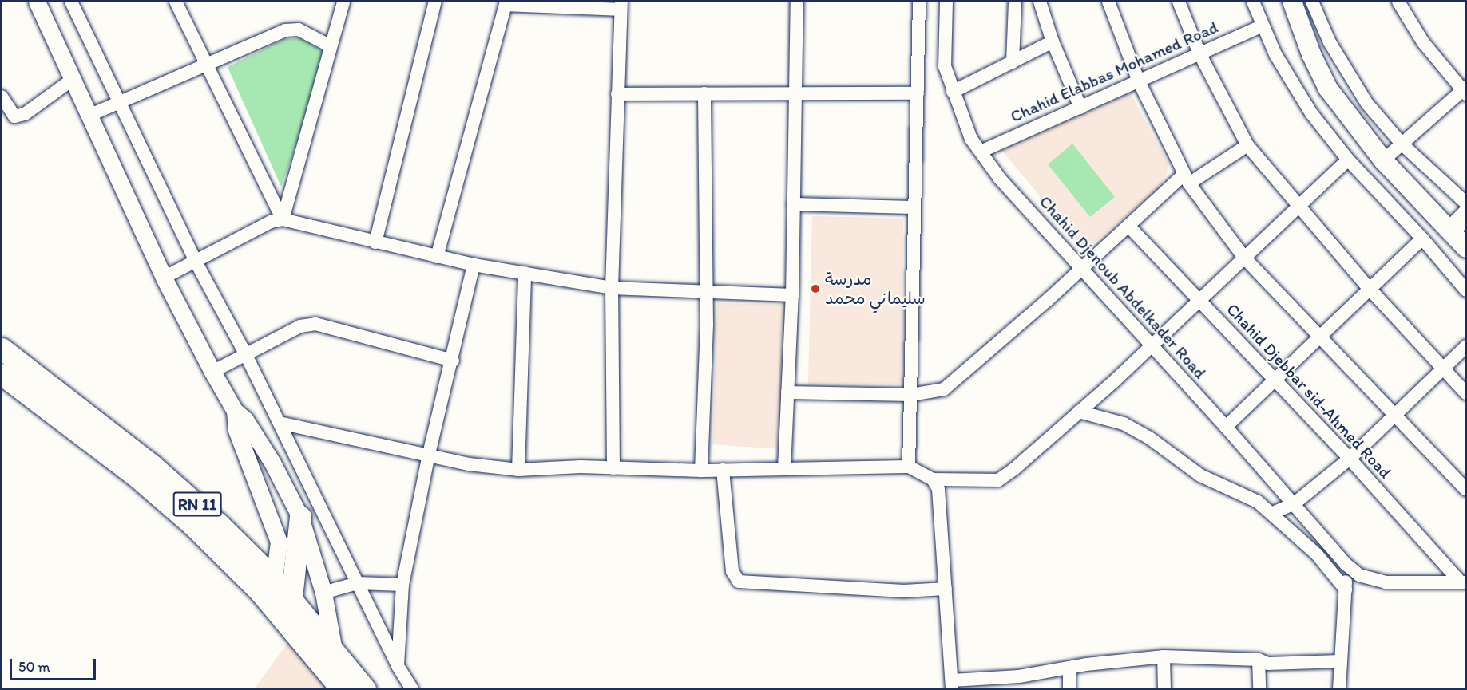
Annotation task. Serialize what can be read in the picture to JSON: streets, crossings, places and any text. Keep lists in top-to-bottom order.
{
  "streets": {
    "highway": ["RN 11"],
    "street": ["Chahid Elabbas Mohamed Road", "Chahid Djenoub Abdelkader Road", "Chahid Djebbar sid-Ahmed Road"]
  },
  "crossings": [
    ["Chahid Elabbas Mohamed Road", "Chahid Djenoub Abdelkader Road"],
    ["Chahid Djenoub Abdelkader Road", "Chahid Djebbar sid-Ahmed Road"]
  ],
  "places": ["مدرسة سليماني محمد"],
  "scale_bar": "50 m"
}
